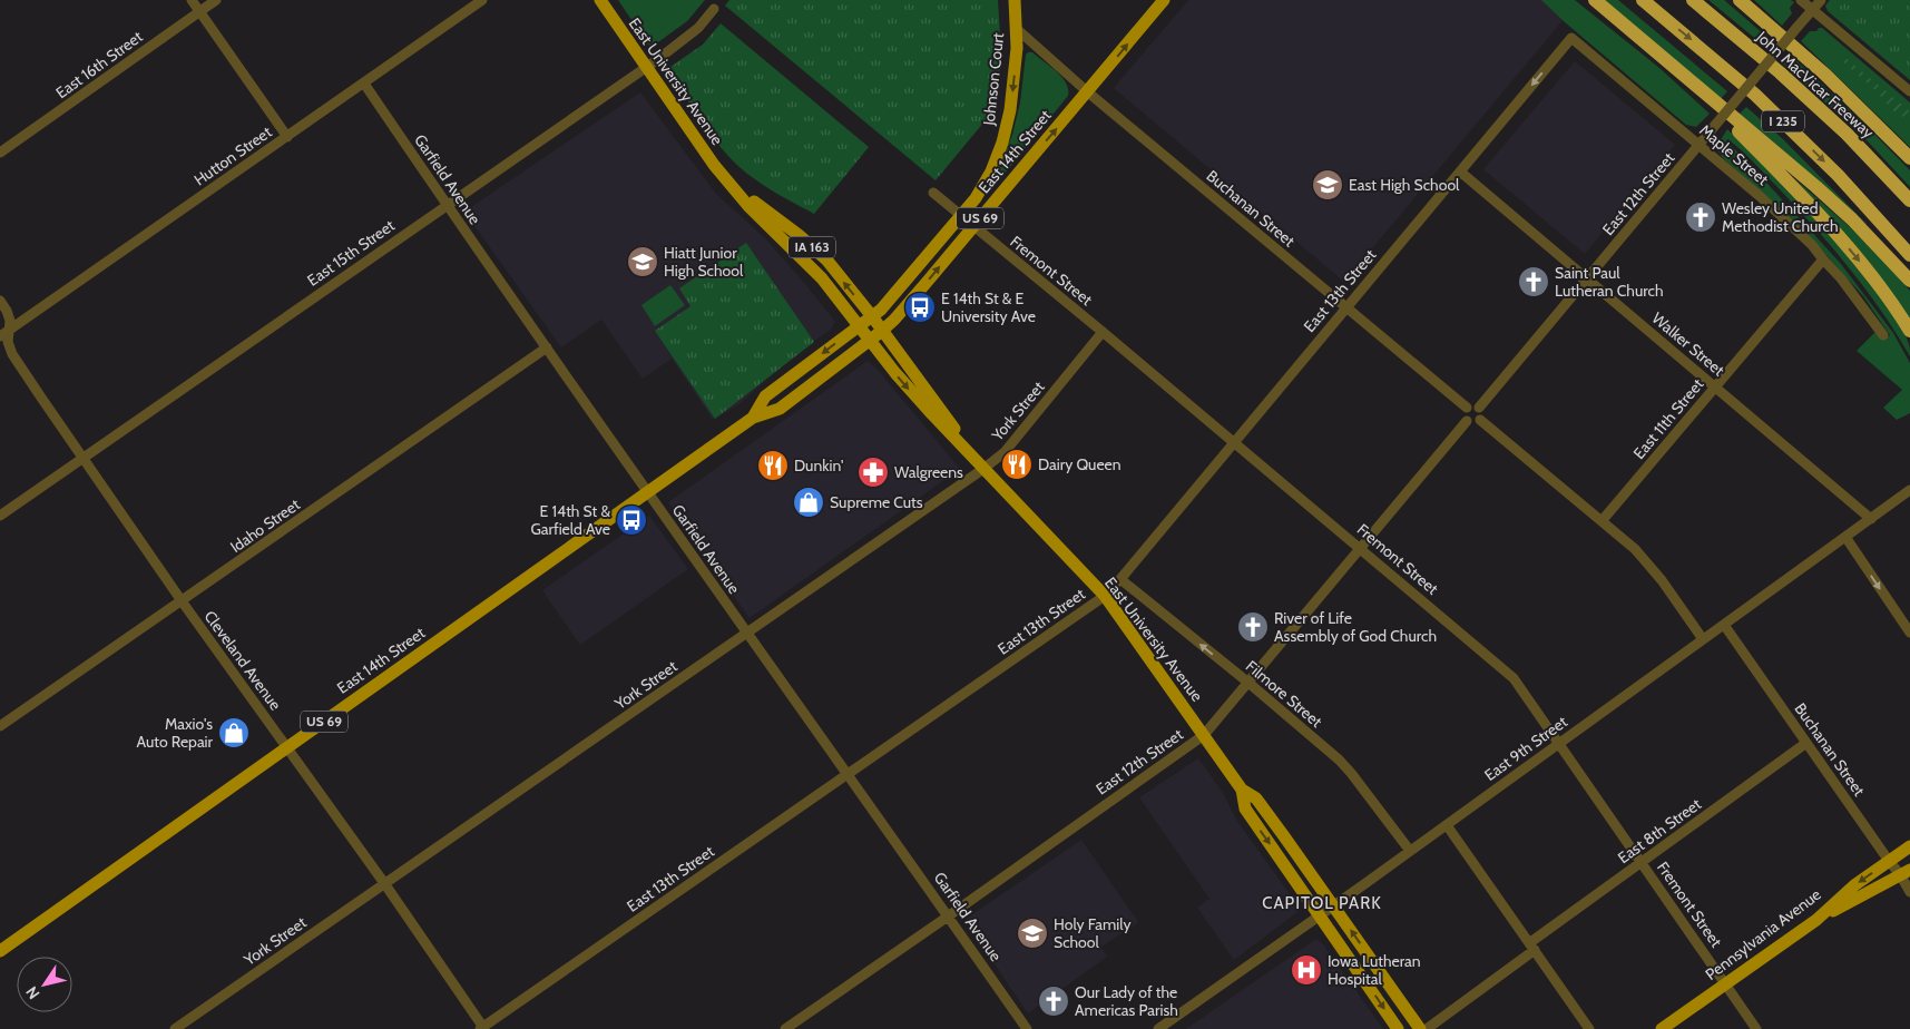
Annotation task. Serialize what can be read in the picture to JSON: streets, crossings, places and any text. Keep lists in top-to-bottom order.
{
  "streets": {
    "highway": ["John MacVicar Freeway", "I 235"],
    "main road": [
      "Johnson Court",
      "East University Avenue",
      "East 14th Street",
      "US 69",
      "IA 163",
      "Pennsylvania Avenue"
    ],
    "street": [
      "East 16th Street",
      "Maple Street",
      "Hutton Street",
      "Garfield Avenue",
      "East 12th Street",
      "Buchanan Street",
      "East 15th Street",
      "Fremont Street",
      "East 13th Street",
      "Walker Street",
      "York Street",
      "East 11th Street",
      "Idaho Street",
      "Cleveland Avenue",
      "Filmore Street",
      "East 9th Street",
      "East 8th Street"
    ]
  },
  "crossings": [
    ["Johnson Court", "East 14th Street"],
    ["Johnson Court", "Buchanan Street"],
    ["Johnson Court", "Fremont Street"],
    ["East University Avenue", "East 14th Street"],
    ["East University Avenue", "East 12th Street"],
    ["East University Avenue", "East 15th Street"],
    ["East University Avenue", "East 13th Street"],
    ["East University Avenue", "York Street"],
    ["East University Avenue", "East 9th Street"],
    ["East 14th Street", "Garfield Avenue"],
    ["East 14th Street", "Buchanan Street"],
    ["East 14th Street", "Fremont Street"],
    ["East 14th Street", "Cleveland Avenue"],
    ["Maple Street", "East 12th Street"],
    ["Maple Street", "East 13th Street"],
    ["Maple Street", "East 11th Street"],
    ["Hutton Street", "Garfield Avenue"],
    ["Hutton Street", "Cleveland Avenue"],
    ["Garfield Avenue", "East 12th Street"],
    ["Garfield Avenue", "East 15th Street"],
    ["Garfield Avenue", "East 13th Street"],
    ["Garfield Avenue", "York Street"],
    ["Garfield Avenue", "Idaho Street"],
    ["East 12th Street", "Buchanan Street"],
    ["East 12th Street", "Fremont Street"],
    ["East 12th Street", "Walker Street"],
    ["East 12th Street", "Filmore Street"],
    ["Buchanan Street", "East 13th Street"],
    ["Buchanan Street", "East 9th Street"],
    ["Buchanan Street", "East 8th Street"],
    ["Buchanan Street", "Pennsylvania Avenue"],
    ["East 15th Street", "Cleveland Avenue"],
    ["Fremont Street", "East 13th Street"],
    ["Fremont Street", "York Street"],
    ["Fremont Street", "East 9th Street"],
    ["Fremont Street", "East 8th Street"],
    ["Fremont Street", "Pennsylvania Avenue"],
    ["East 13th Street", "Walker Street"],
    ["East 13th Street", "Cleveland Avenue"],
    ["East 13th Street", "Filmore Street"],
    ["Walker Street", "East 11th Street"],
    ["Walker Street", "East 9th Street"],
    ["York Street", "Cleveland Avenue"],
    ["Idaho Street", "Cleveland Avenue"],
    ["Filmore Street", "East 9th Street"]
  ],
  "one_way": ["Johnson Court", "Filmore Street"],
  "districts": ["CAPITOL PARK"],
  "places": {
    "school or university": ["East High School", "Hiatt Junior High School", "Holy Family School"],
    "church": [
      "Wesley United Methodist Church",
      "Saint Paul Lutheran Church",
      "River of Life Assembly of God Church",
      "Our Lady of the Americas Parish"
    ],
    "bus stop": ["E 14th St & E University Ave", "E 14th St & Garfield Ave"],
    "restaurant": ["Dairy Queen", "Dunkin'"],
    "pharmacy": ["Walgreens"],
    "shop": ["Supreme Cuts", "Maxio's Auto Repair"],
    "hospital": ["Iowa Lutheran Hospital"]
  },
  "north": "bottom left"
}
